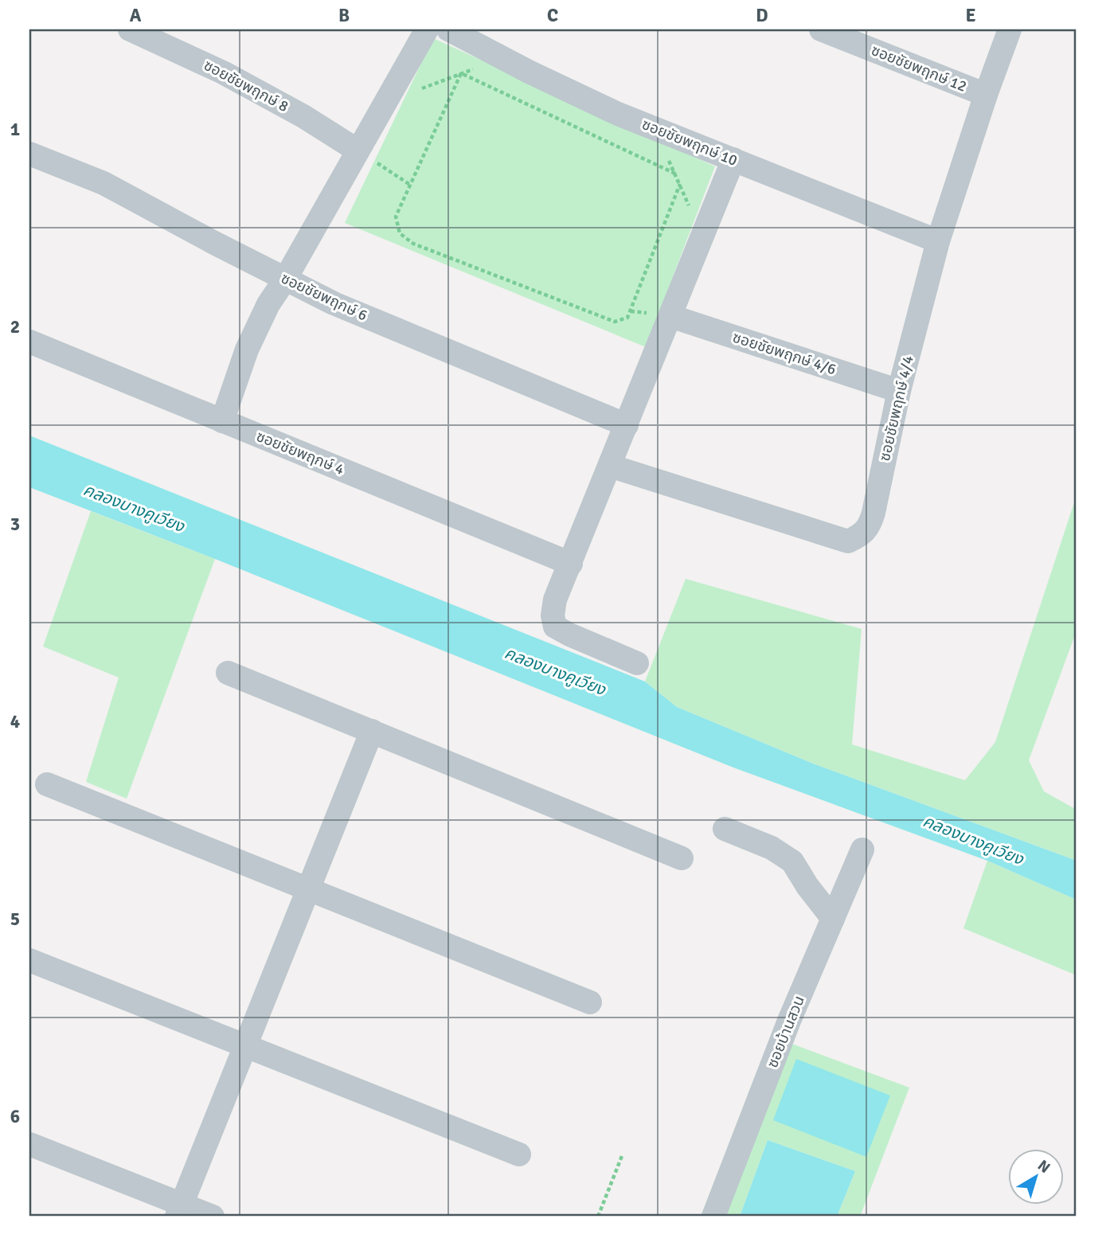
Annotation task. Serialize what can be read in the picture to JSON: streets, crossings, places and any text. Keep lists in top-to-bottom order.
{
  "streets": {
    "street": [
      "ซอยชัยพฤกษ์ 12",
      "ซอยชัยพฤกษ์ 8",
      "ซอยชัยพฤกษ์ 10",
      "ซอยชัยพฤกษ์ 6",
      "ซอยชัยพฤกษ์ 4/6",
      "ซอยชัยพฤกษ์ 4/4",
      "ซอยชัยพฤกษ์ 4",
      "ซอยบ้านสวน"
    ]
  },
  "crossings": [
    ["ซอยชัยพฤกษ์ 12", "ซอยชัยพฤกษ์ 4/4"],
    ["ซอยชัยพฤกษ์ 10", "ซอยชัยพฤกษ์ 4/4"],
    ["ซอยชัยพฤกษ์ 4/6", "ซอยชัยพฤกษ์ 4/4"]
  ],
  "water": ["คลองบางคูเวียง"],
  "north": "top right",
  "grid": {
    "columns": [
      "A",
      "B",
      "C",
      "D",
      "E"
    ],
    "rows": [
      "1",
      "2",
      "3",
      "4",
      "5",
      "6"
    ]
  }
}
